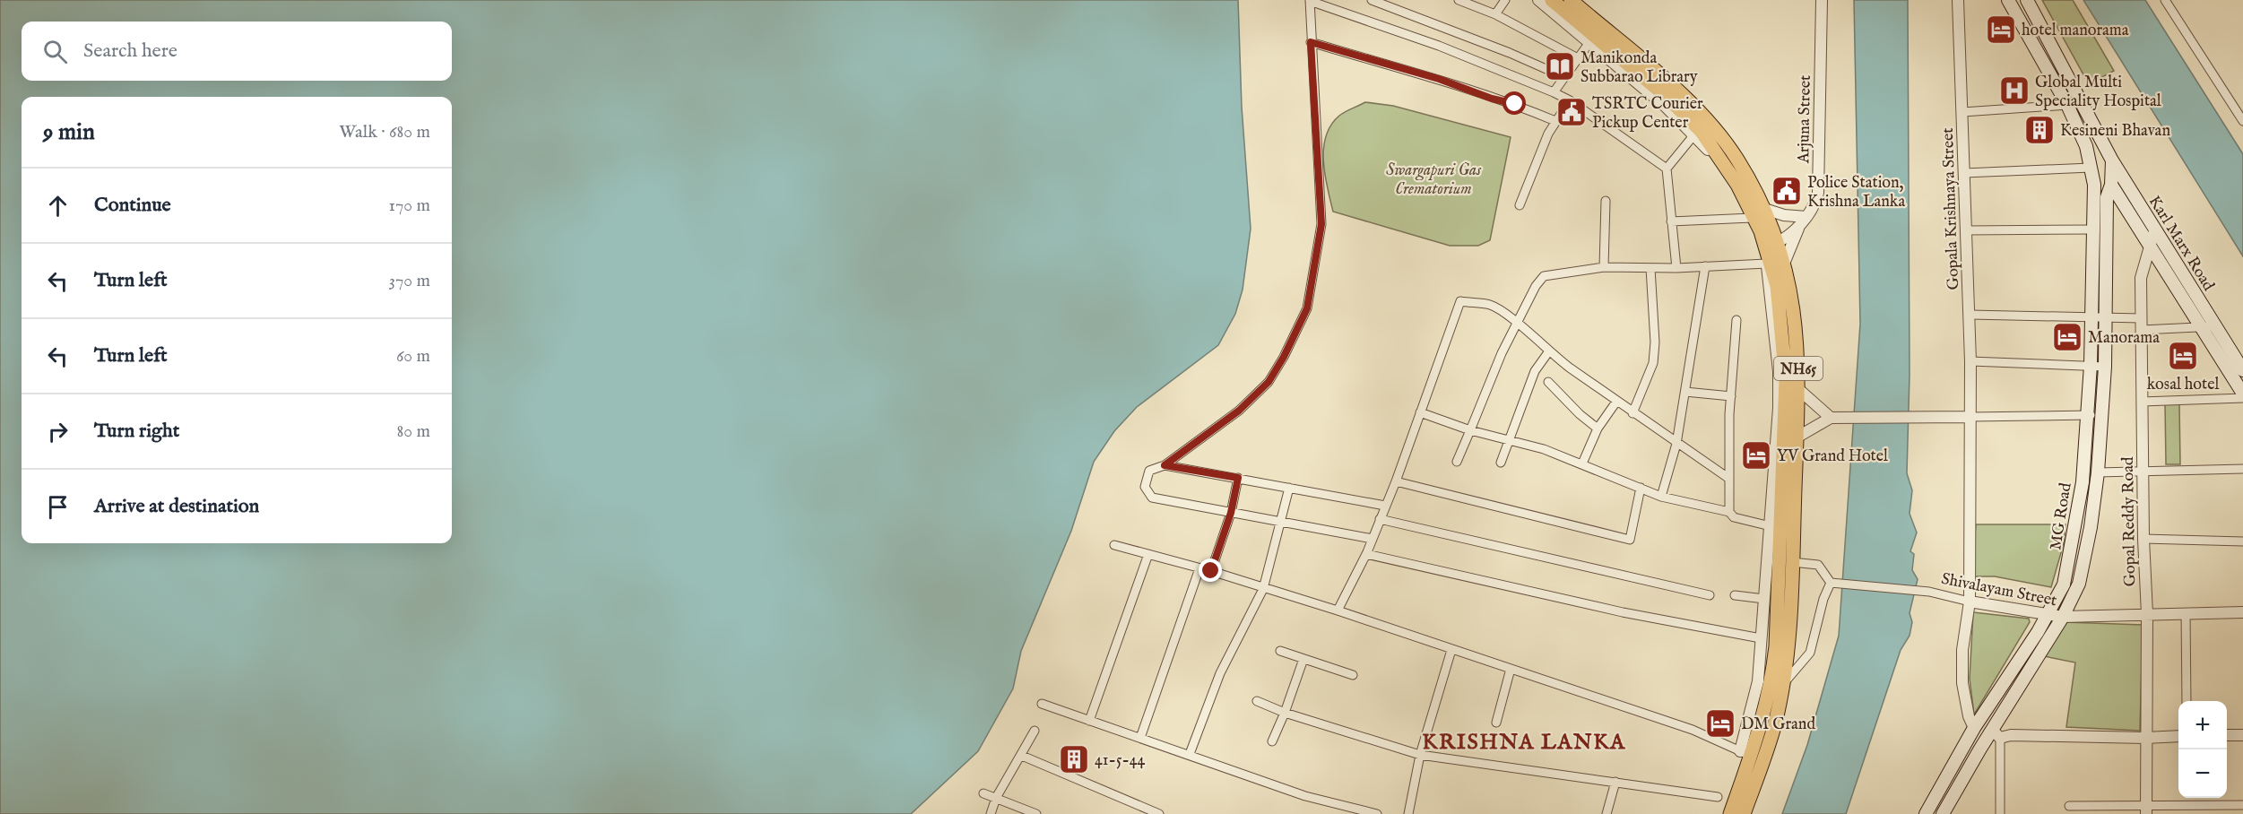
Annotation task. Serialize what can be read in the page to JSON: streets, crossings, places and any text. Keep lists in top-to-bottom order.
{
  "streets": {
    "highway": ["NH65"],
    "main road": ["Karl Marx Road", "MG Road"],
    "street": [
      "Arjuna Street",
      "Gopala Krishnaya Street",
      "Gopal Reddy Road",
      "Shivalayam Street"
    ]
  },
  "crossings": [
    ["Arjuna Street", "NH65"],
    ["Gopala Krishnaya Street", "MG Road"],
    ["Gopala Krishnaya Street", "Shivalayam Street"],
    ["Karl Marx Road", "MG Road"],
    ["Karl Marx Road", "Gopal Reddy Road"],
    ["MG Road", "Shivalayam Street"],
    ["Gopal Reddy Road", "Shivalayam Street"]
  ],
  "districts": ["KRISHNA LANKA"],
  "parks": ["Swargapuri Gas Crematorium"],
  "places": {
    "hotel": [
      "hotel manorama",
      "Manorama",
      "kosal hotel",
      "YV Grand Hotel",
      "DM Grand"
    ],
    "library": ["Manikonda Subbarao Library"],
    "hospital": ["Global Multi Speciality Hospital"],
    "public building": ["TSRTC Courier Pickup Center", "Police Station, Krishna Lanka"],
    "building": ["Kesineni Bhavan", "41-5-44"]
  },
  "page": {
    "search": "Search here",
    "heading": ["9 min", "Walk · 680 m"],
    "list": [
      ["Continue", "170 m"],
      ["Turn left", "370 m"],
      ["Turn left", "60 m"],
      ["Turn right", "80 m"],
      "Arrive at destination"
    ],
    "map_buttons": ["+", "−"]
  }
}
